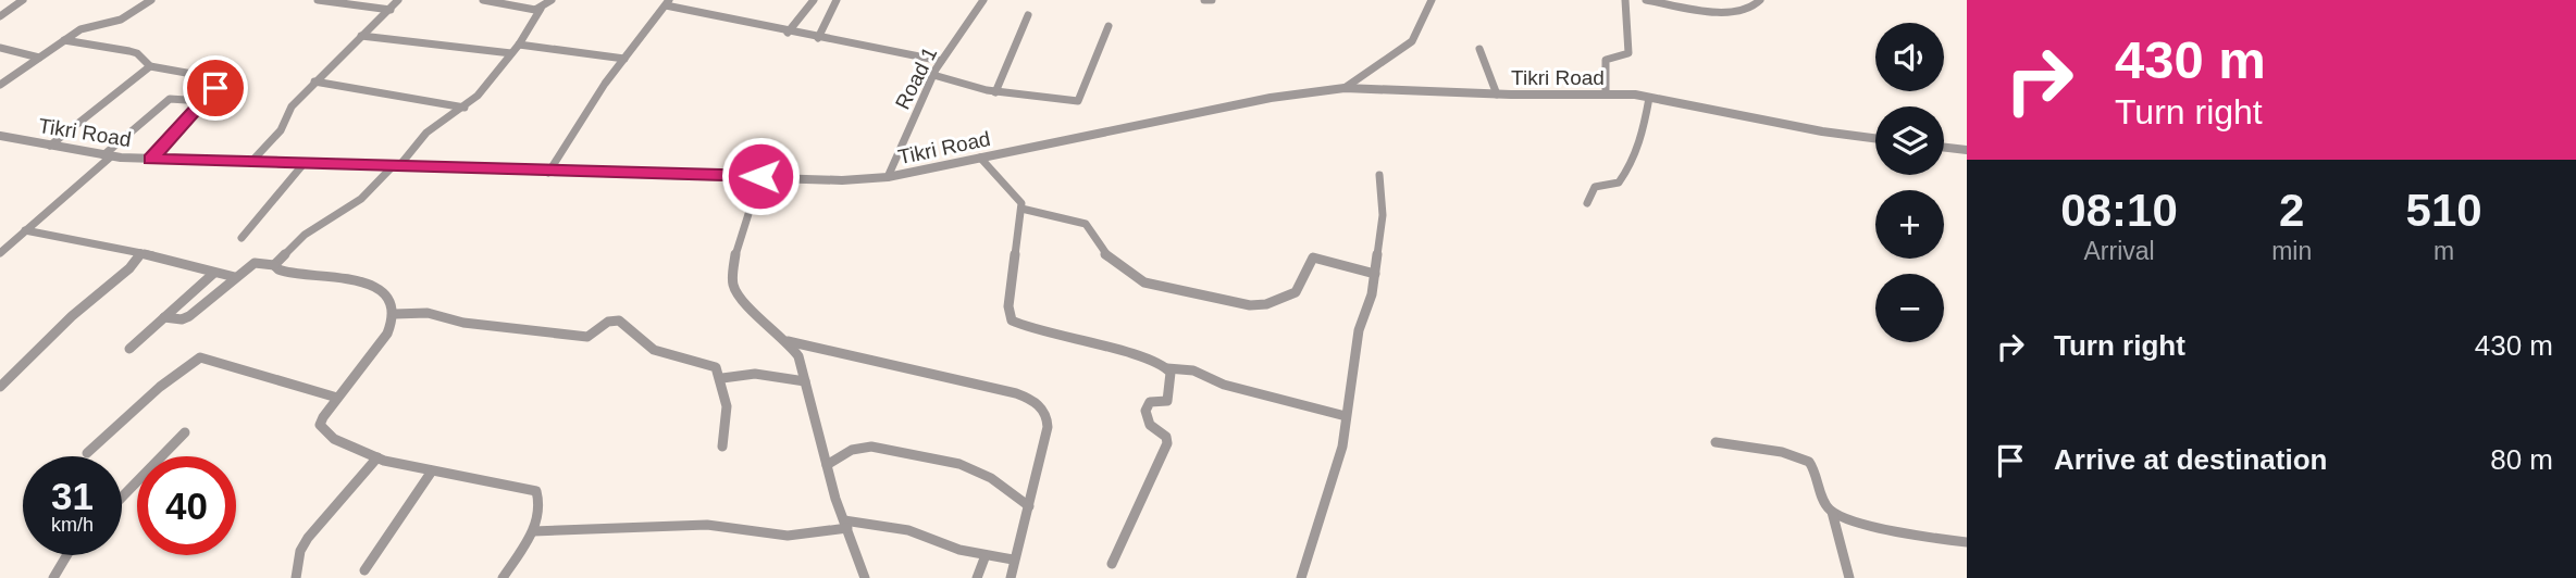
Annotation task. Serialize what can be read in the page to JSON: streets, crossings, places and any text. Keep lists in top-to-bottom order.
{
  "streets": {
    "street": ["Tikri Road", "Road 1"]
  },
  "crossings": [
    ["Tikri Road", "Road 1"]
  ],
  "page": {
    "turn": ["430 m", "Turn right"],
    "map_buttons": ["+", "−"],
    "eta": [
      "08:10",
      "Arrival",
      "2",
      "min",
      "510",
      "m"
    ],
    "list": [
      {
        "name": "Turn right",
        "value": "430 m"
      },
      {
        "name": "Arrive at destination",
        "value": "80 m"
      }
    ],
    "speed": "31 km/h",
    "limit": "40"
  }
}
